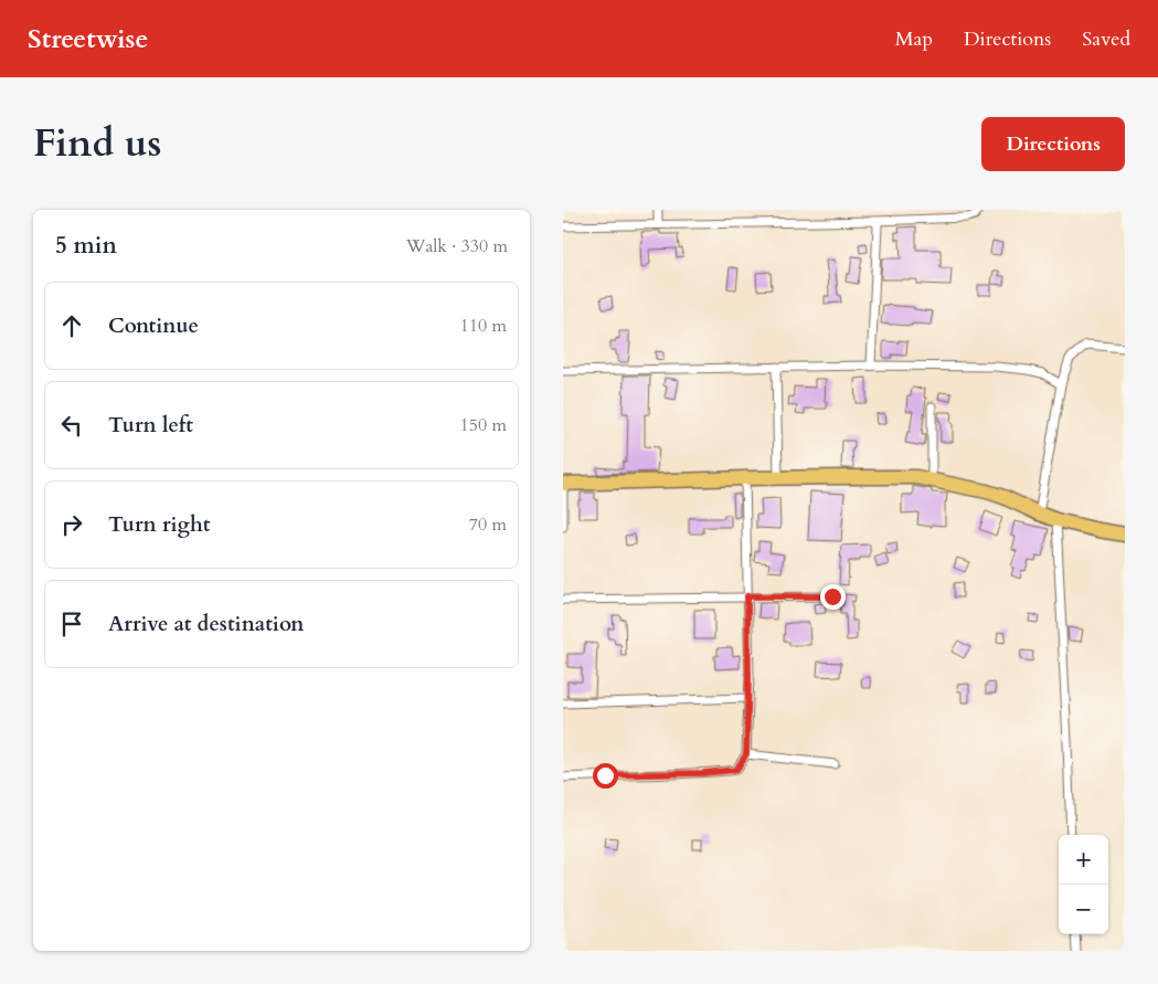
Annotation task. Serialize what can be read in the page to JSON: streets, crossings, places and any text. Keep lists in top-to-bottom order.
{
  "page": {
    "header": "Streetwise",
    "nav": ["Map", "Directions", "Saved"],
    "title": "Find us",
    "buttons": "Directions",
    "heading": ["5 min", "Walk · 330 m"],
    "list": [
      ["Continue", "110 m"],
      ["Turn left", "150 m"],
      ["Turn right", "70 m"],
      "Arrive at destination"
    ],
    "map_buttons": ["+", "−"]
  }
}
